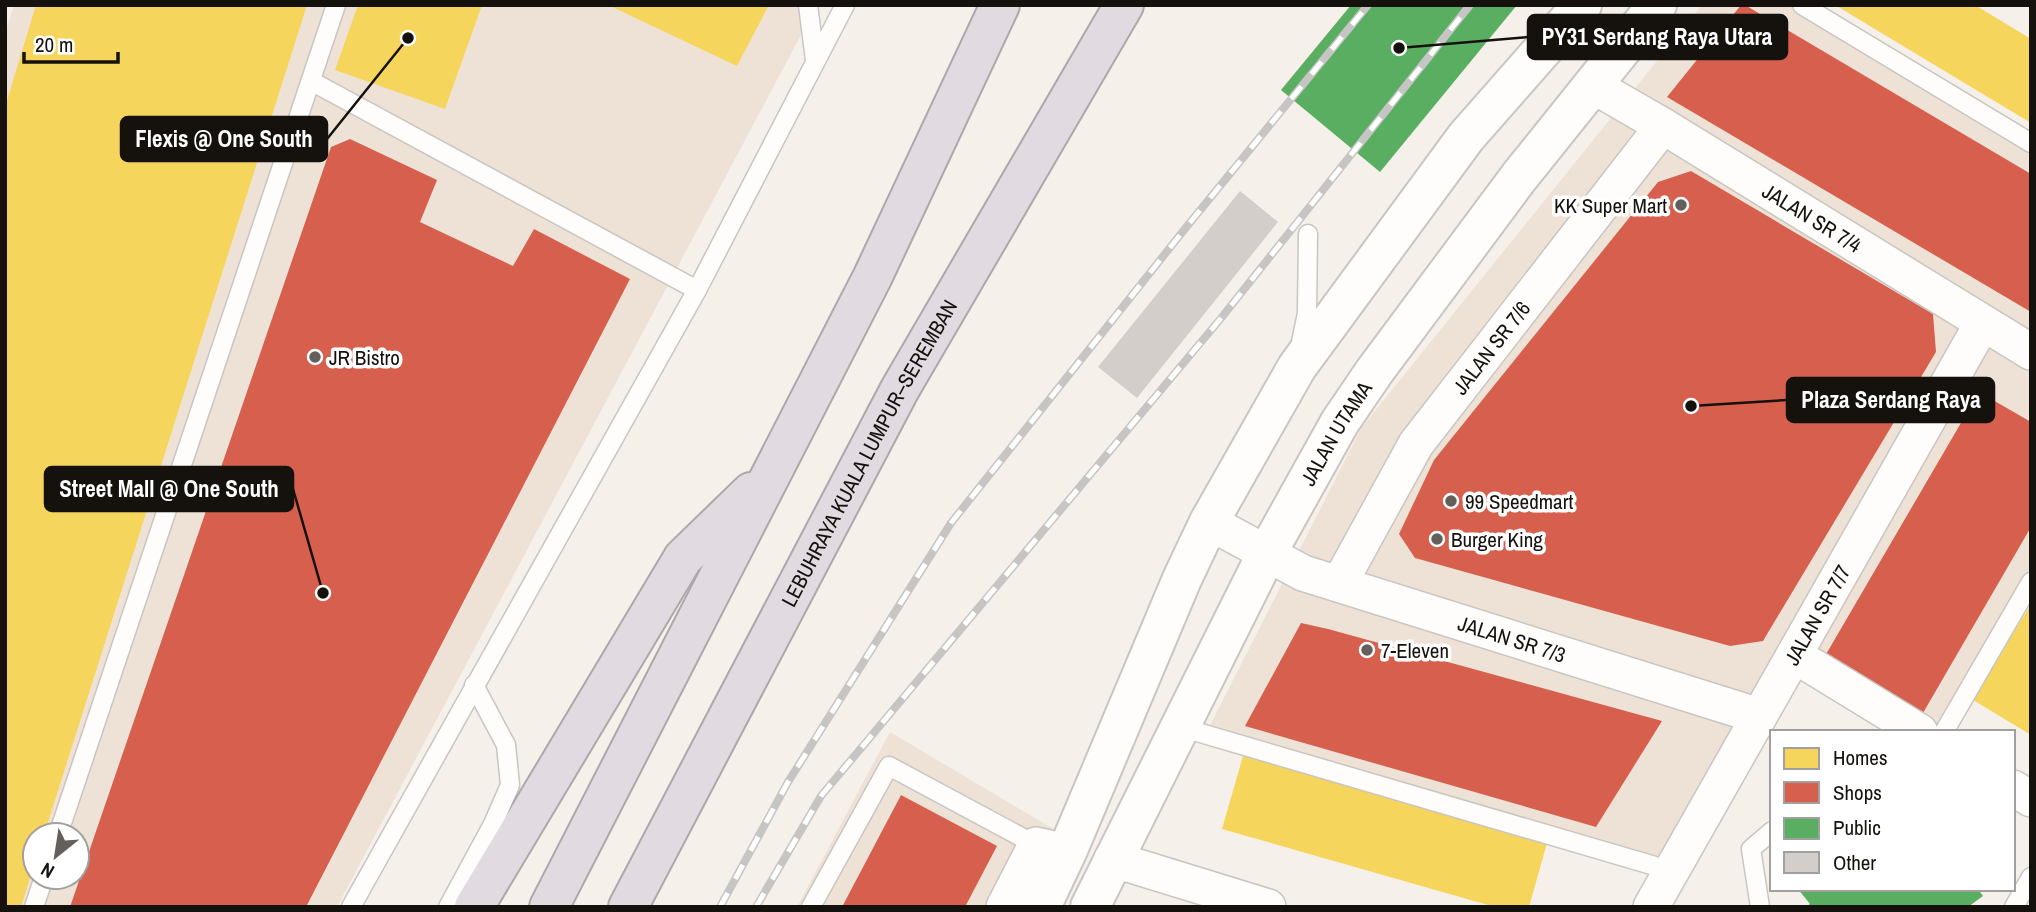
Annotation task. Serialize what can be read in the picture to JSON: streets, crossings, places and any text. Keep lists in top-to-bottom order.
{
  "streets": {
    "highway": ["LEBUHRAYA KUALA LUMPUR–SEREMBAN"],
    "street": [
      "JALAN SR 7/4",
      "JALAN SR 7/6",
      "JALAN UTAMA",
      "JALAN SR 7/7",
      "JALAN SR 7/3"
    ]
  },
  "crossings": [
    ["JALAN SR 7/4", "JALAN SR 7/6"],
    ["JALAN SR 7/4", "JALAN UTAMA"],
    ["JALAN SR 7/4", "JALAN SR 7/7"],
    ["JALAN SR 7/6", "JALAN SR 7/3"],
    ["JALAN UTAMA", "JALAN SR 7/3"],
    ["JALAN SR 7/7", "JALAN SR 7/3"]
  ],
  "places": [
    "Flexis @ One South",
    "PY31 Serdang Raya Utara",
    "KK Super Mart",
    "JR Bistro",
    "Plaza Serdang Raya",
    "99 Speedmart",
    "Burger King",
    "Street Mall @ One South",
    "7-Eleven"
  ],
  "legend": [
    "Homes",
    "Shops",
    "Public",
    "Other"
  ],
  "scale_bar": "20 m",
  "north": "bottom left"
}
